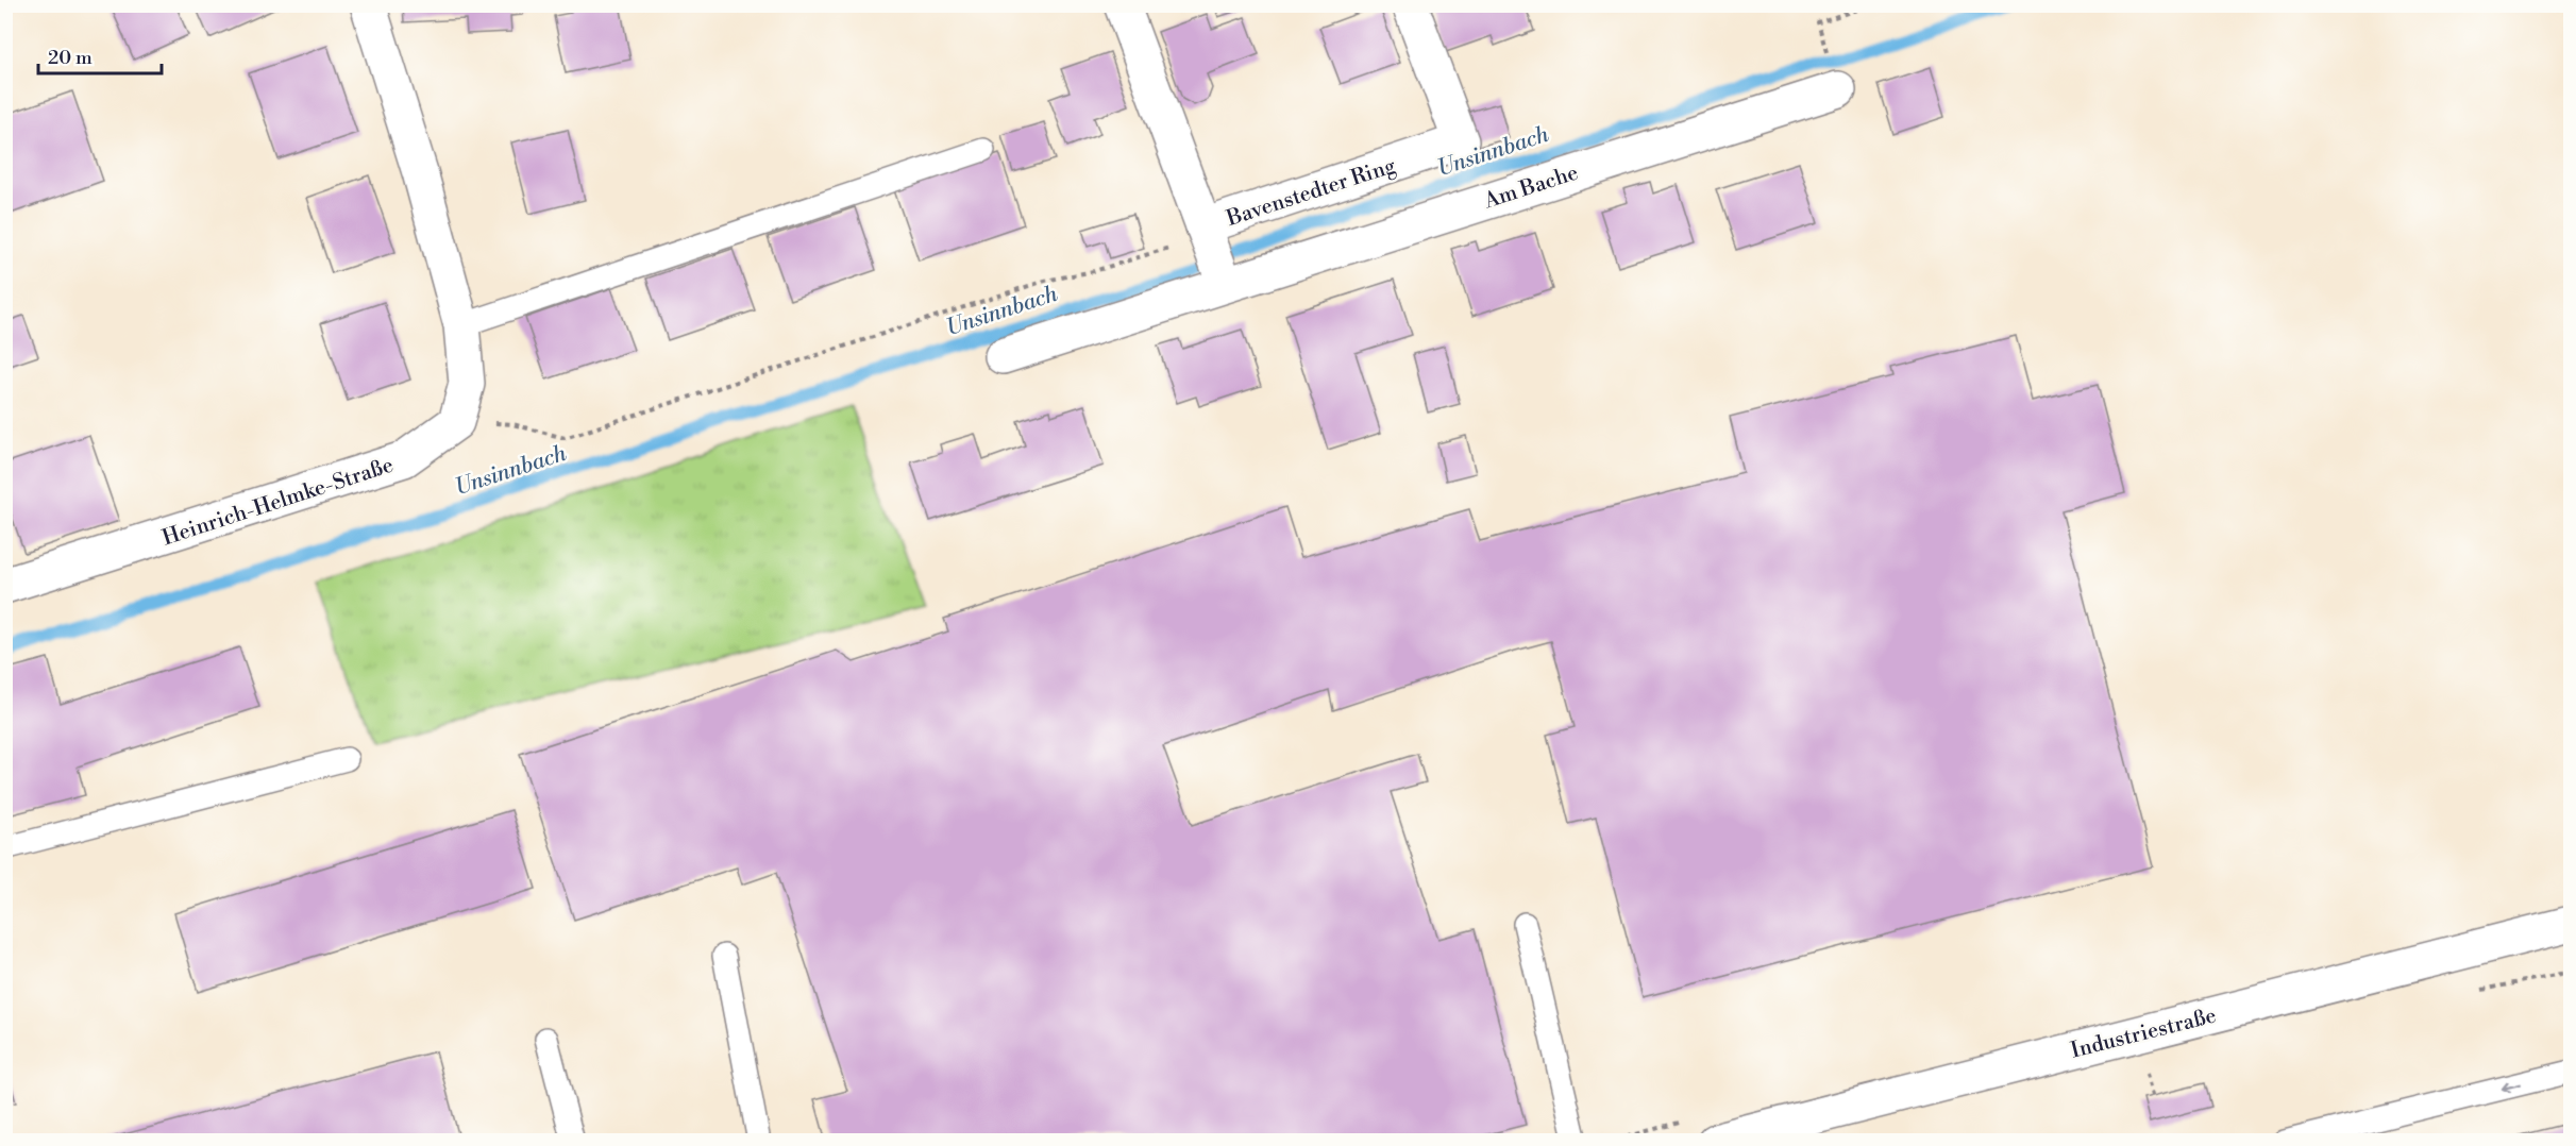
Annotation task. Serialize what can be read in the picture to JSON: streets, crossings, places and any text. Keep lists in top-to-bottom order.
{
  "streets": {
    "street": [
      "Am Bache",
      "Bavenstedter Ring",
      "Heinrich-Helmke-Straße",
      "Industriestraße"
    ]
  },
  "crossings": [
    ["Am Bache", "Bavenstedter Ring"]
  ],
  "water": ["Unsinnbach"],
  "scale_bar": "20 m"
}
